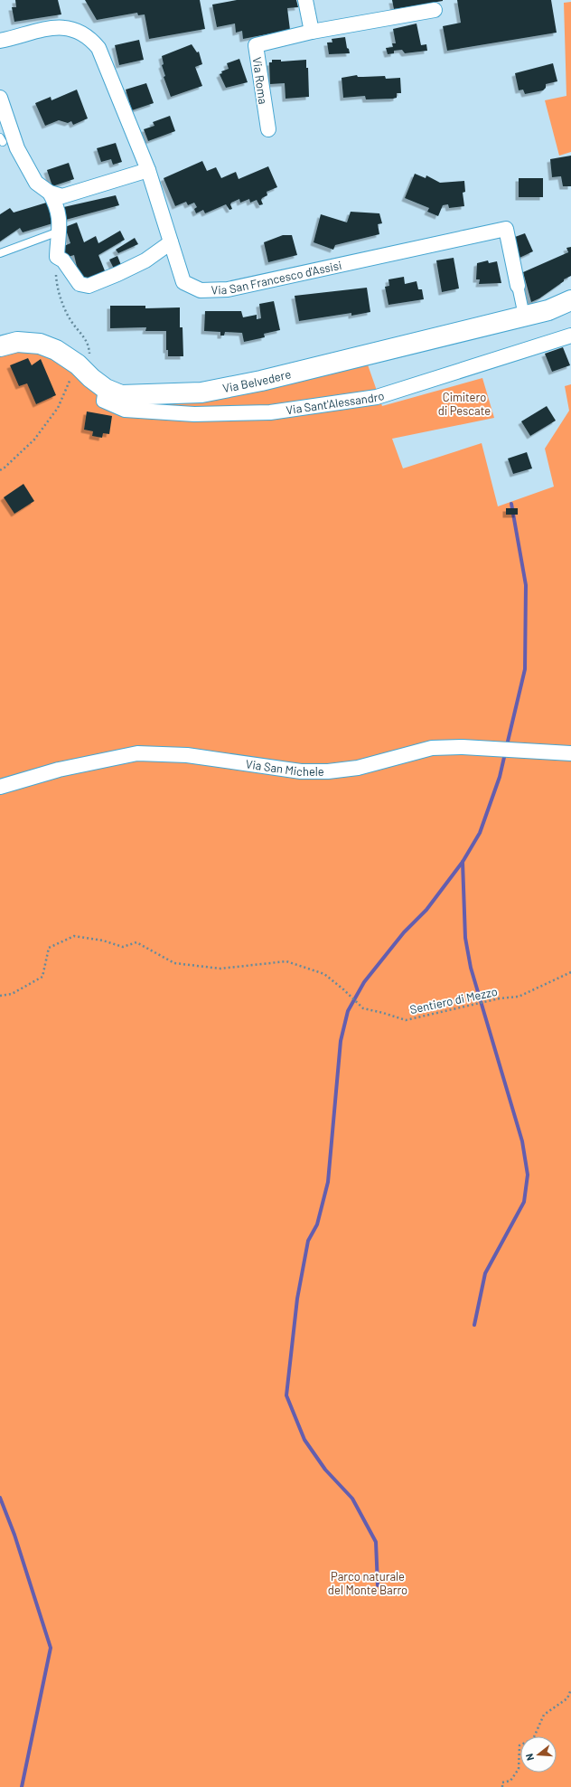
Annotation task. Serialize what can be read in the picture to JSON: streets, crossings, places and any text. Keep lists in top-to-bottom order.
{
  "streets": {
    "main road": ["Via Belvedere"],
    "street": [
      "Via Roma",
      "Via San Francesco d'Assisi",
      "Via Sant'Alessandro",
      "Via San Michele"
    ],
    "path": ["Sentiero di Mezzo"]
  },
  "crossings": [
    ["Via San Francesco d'Assisi", "Via Belvedere"],
    ["Via Belvedere", "Via Sant'Alessandro"]
  ],
  "parks": ["Cimitero di Pescate", "Parco naturale del Monte Barro"],
  "north": "left"
}
